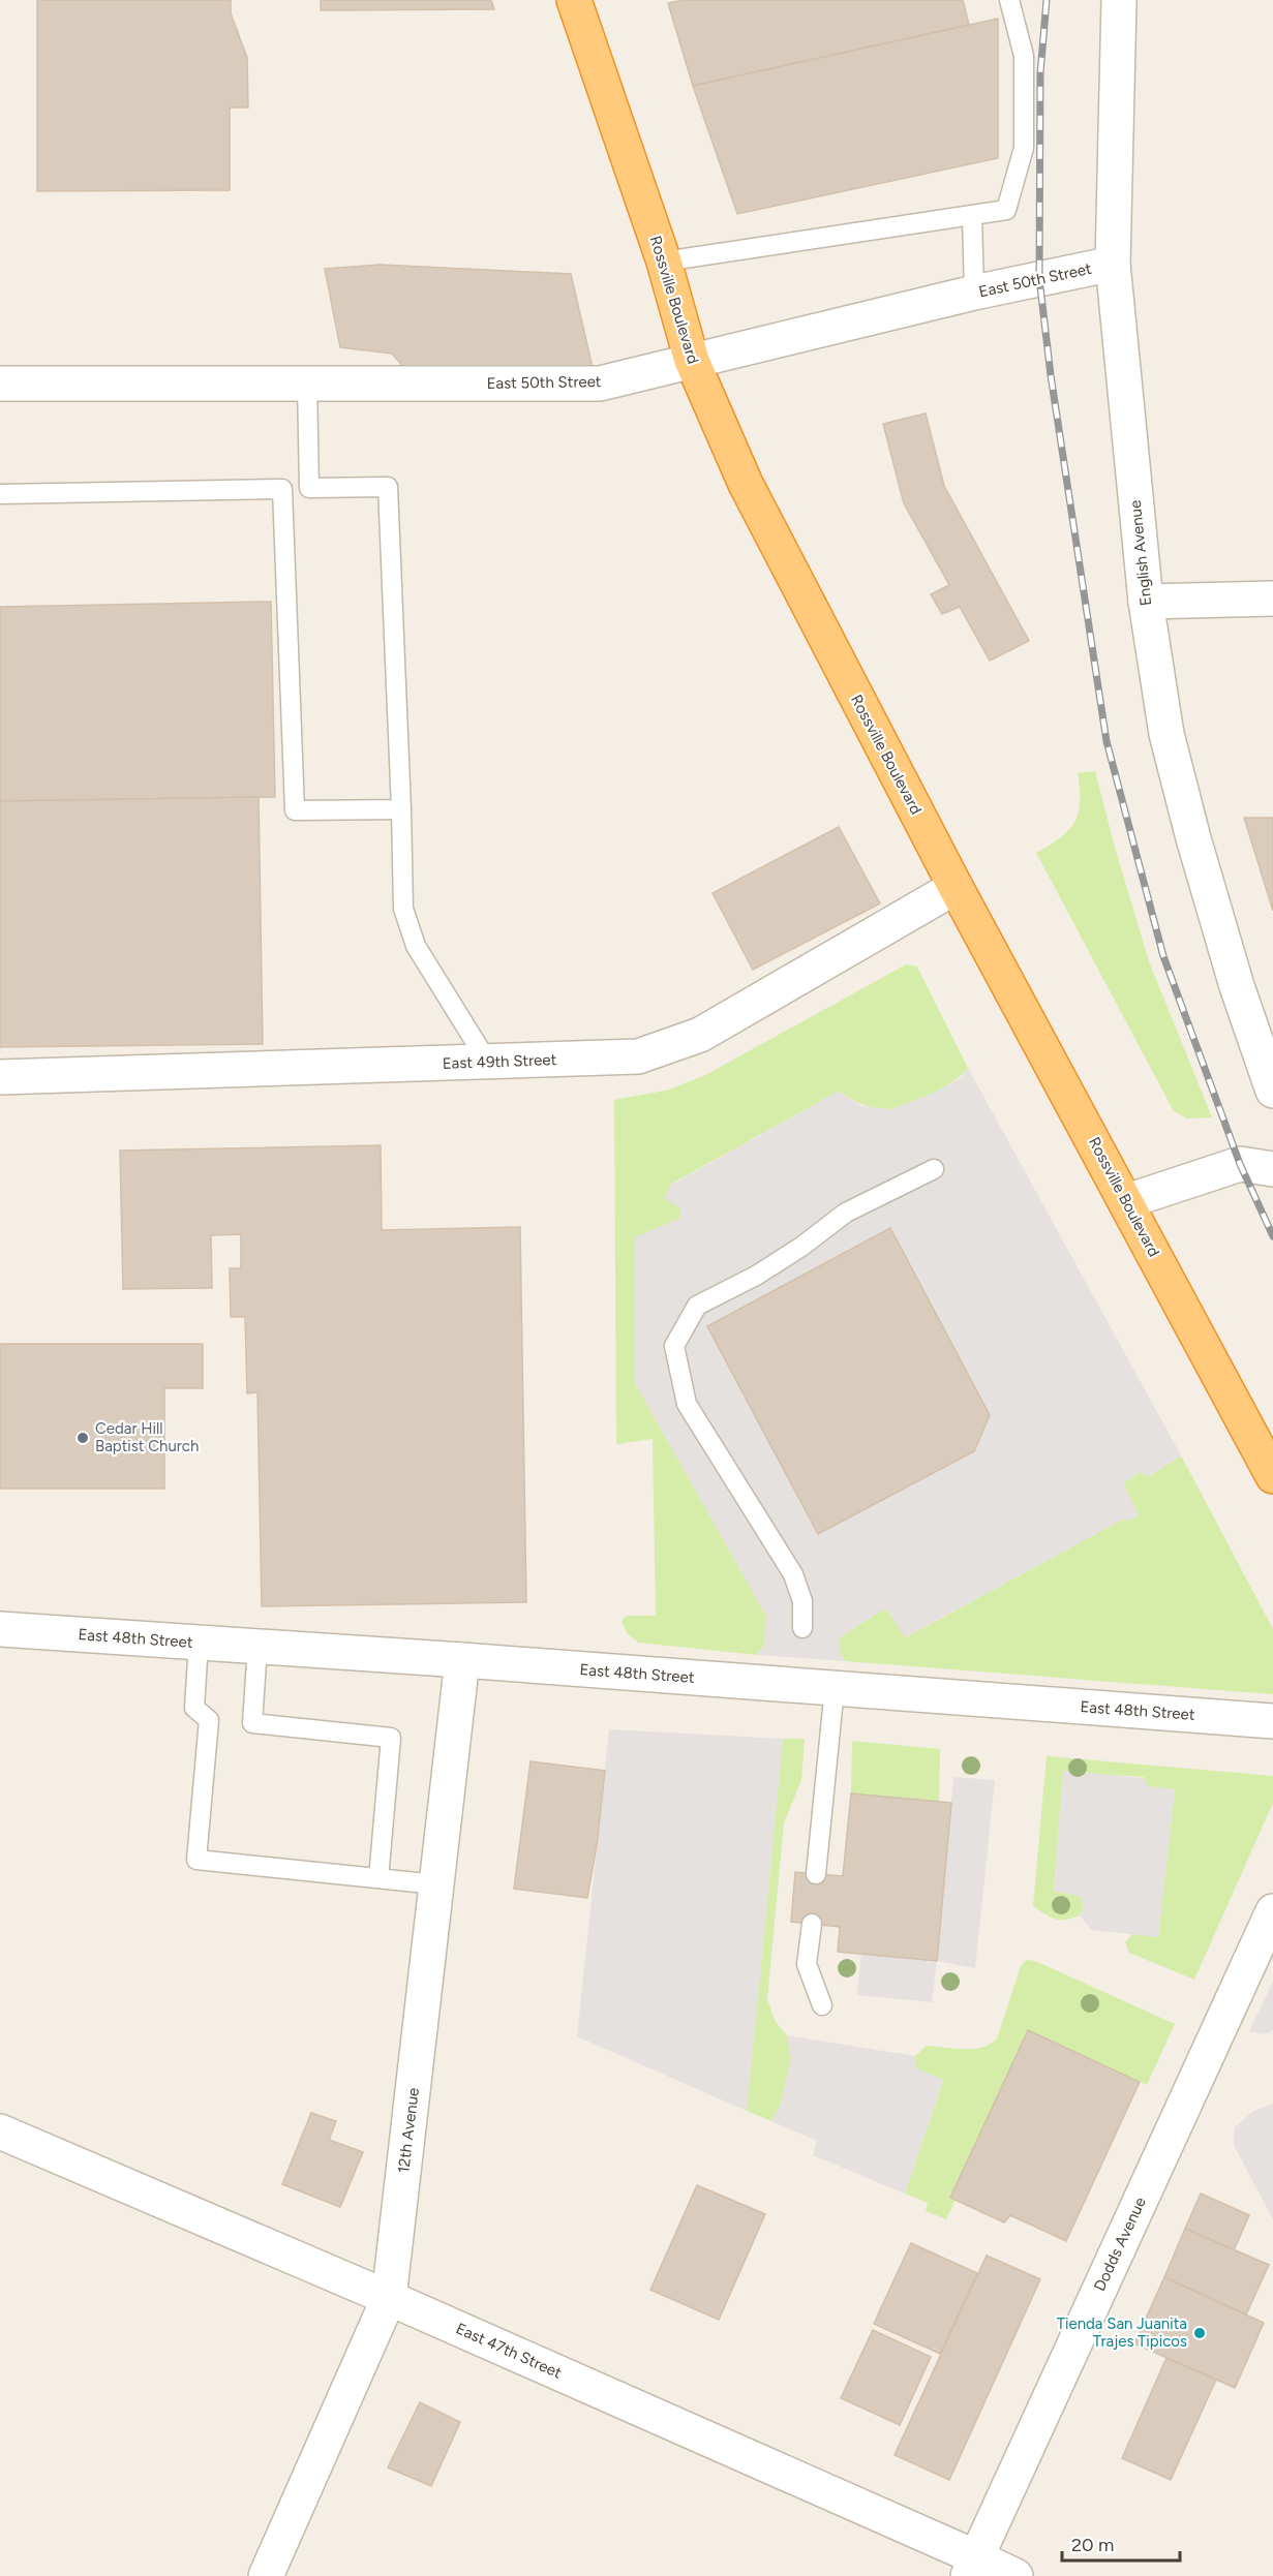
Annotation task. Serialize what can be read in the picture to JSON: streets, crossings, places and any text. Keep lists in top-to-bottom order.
{
  "streets": {
    "highway": ["Rossville Boulevard"],
    "street": [
      "East 50th Street",
      "English Avenue",
      "East 49th Street",
      "East 48th Street",
      "12th Avenue",
      "Dodds Avenue",
      "East 47th Street"
    ]
  },
  "crossings": [
    ["East 50th Street", "Rossville Boulevard"],
    ["East 50th Street", "English Avenue"],
    ["Rossville Boulevard", "East 49th Street"],
    ["East 48th Street", "12th Avenue"],
    ["12th Avenue", "East 47th Street"],
    ["Dodds Avenue", "East 47th Street"]
  ],
  "places": ["Cedar Hill Baptist Church", "Tienda San Juanita Trajes Tipicos"],
  "scale_bar": "20 m"
}
